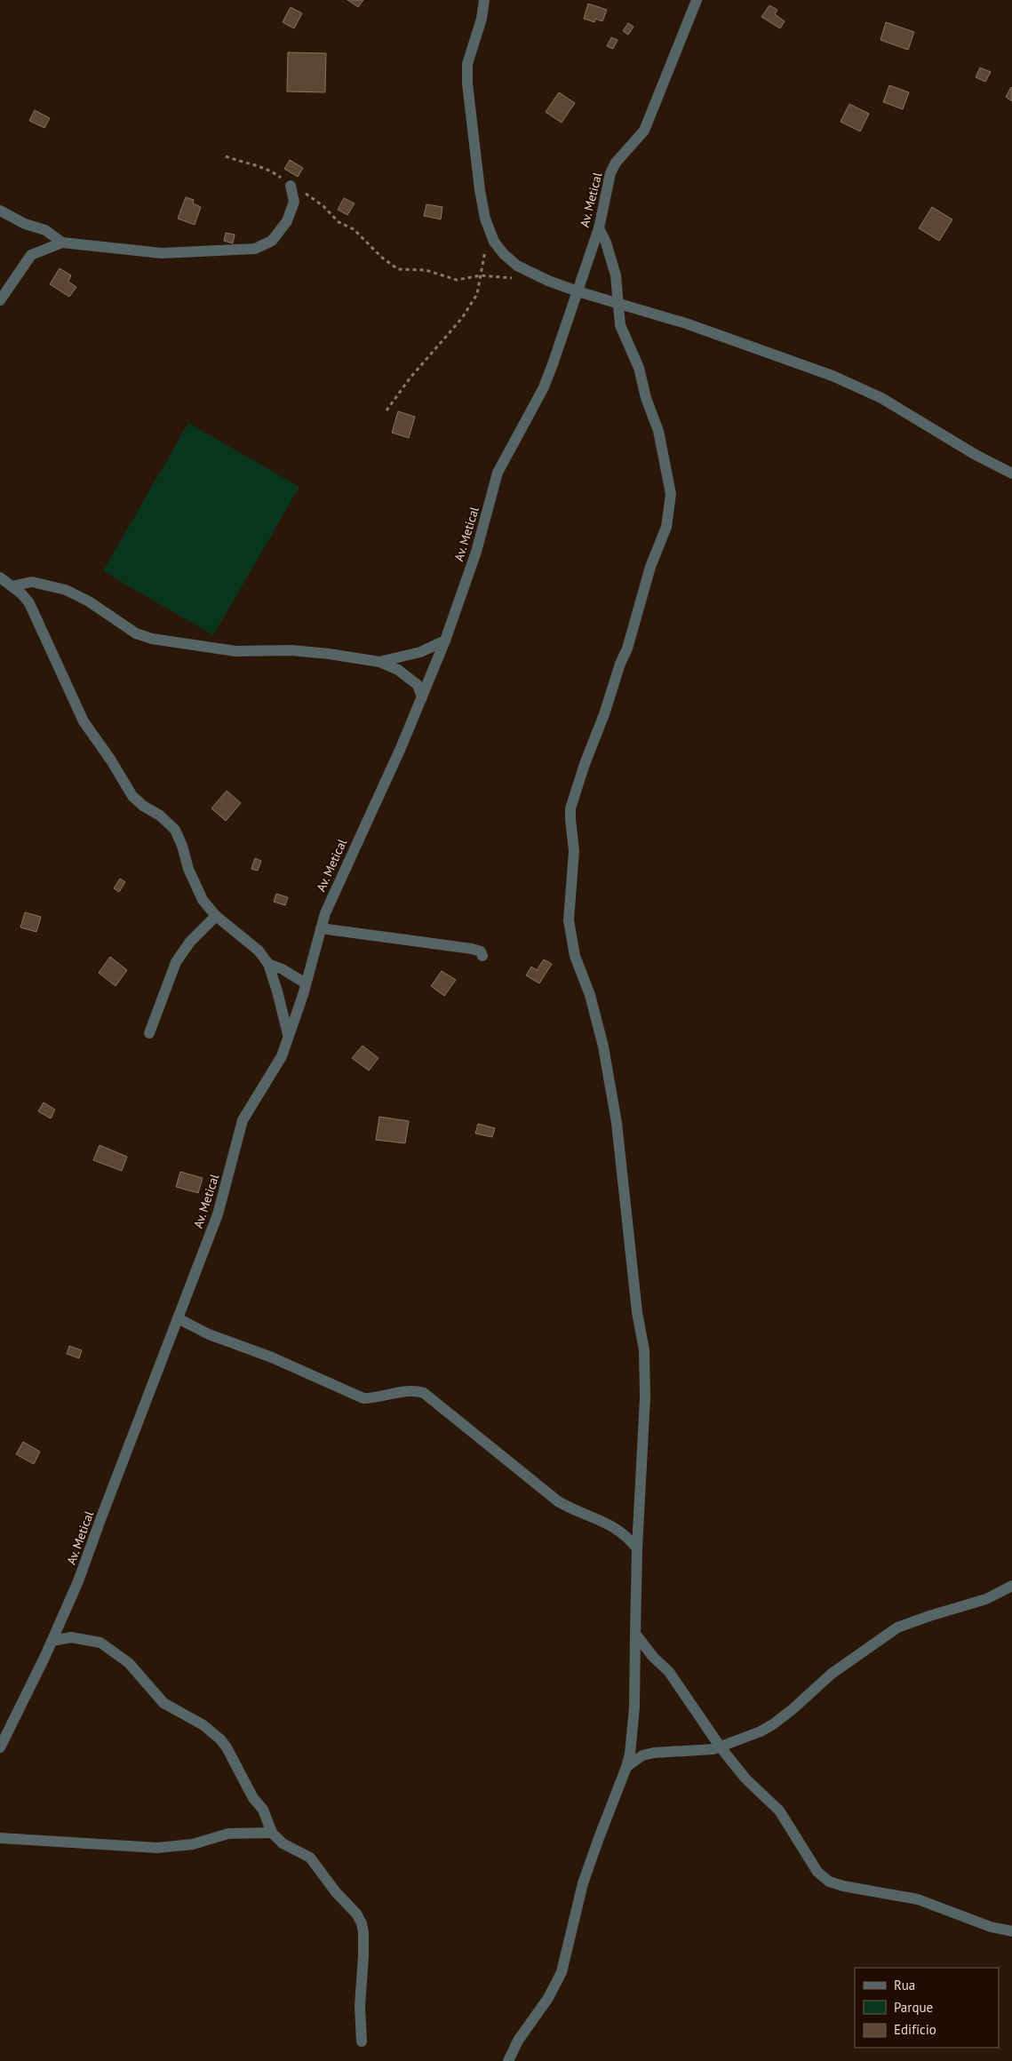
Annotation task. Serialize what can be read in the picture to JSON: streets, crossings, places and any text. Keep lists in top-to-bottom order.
{
  "streets": {
    "street": ["Av. Metical"]
  },
  "legend": ["Rua", "Parque", "Edifício"]
}
